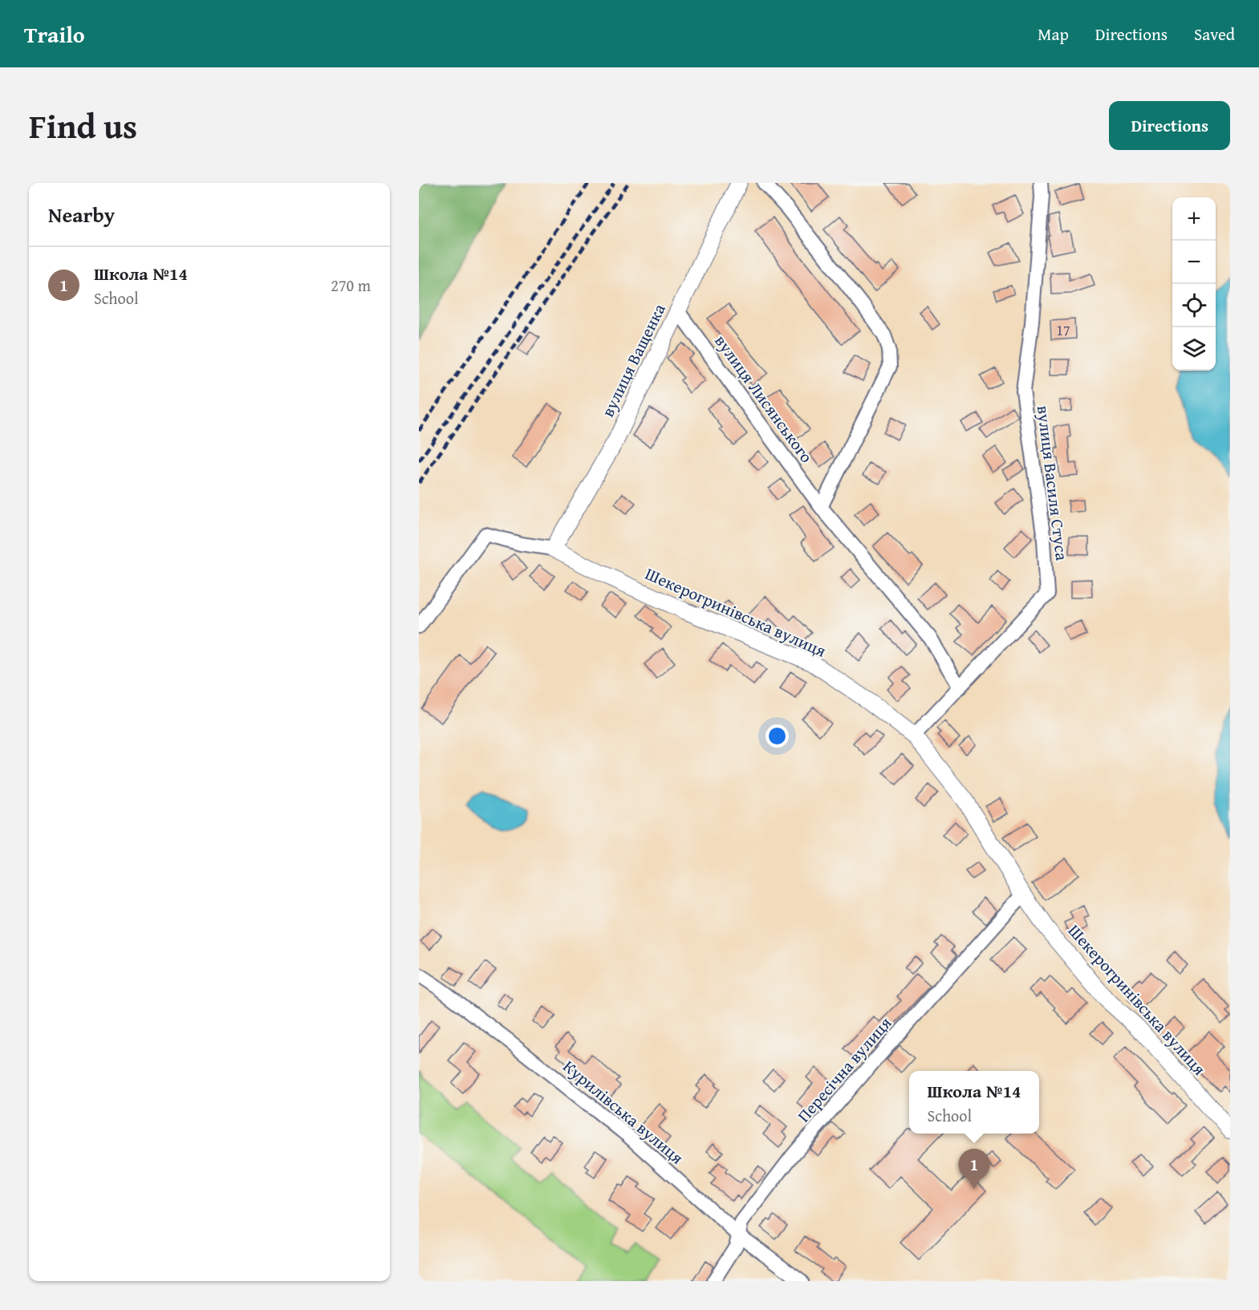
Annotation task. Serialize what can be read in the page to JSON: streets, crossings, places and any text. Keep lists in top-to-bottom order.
{
  "streets": {
    "street": [
      "вулиця Ващенка",
      "вулиця Лисянського",
      "вулиця Василя Стуса",
      "Шекерогринівська вулиця",
      "Пересічна вулиця",
      "Курилівська вулиця"
    ]
  },
  "crossings": [
    ["вулиця Ващенка", "вулиця Лисянського"],
    ["вулиця Ващенка", "Шекерогринівська вулиця"],
    ["вулиця Лисянського", "вулиця Василя Стуса"],
    ["вулиця Василя Стуса", "Шекерогринівська вулиця"],
    ["Шекерогринівська вулиця", "Пересічна вулиця"],
    ["Пересічна вулиця", "Курилівська вулиця"]
  ],
  "house_numbers": ["17"],
  "page": {
    "header": "Trailo",
    "nav": ["Map", "Directions", "Saved"],
    "title": "Find us",
    "buttons": "Directions",
    "heading": "Nearby",
    "map_buttons": ["+", "−"],
    "list": [
      {
        "mark": "1",
        "name": "Школа №14",
        "note": "School",
        "value": "270 m"
      }
    ],
    "popup": ["Школа №14", "School"],
    "pins": "1"
  }
}
